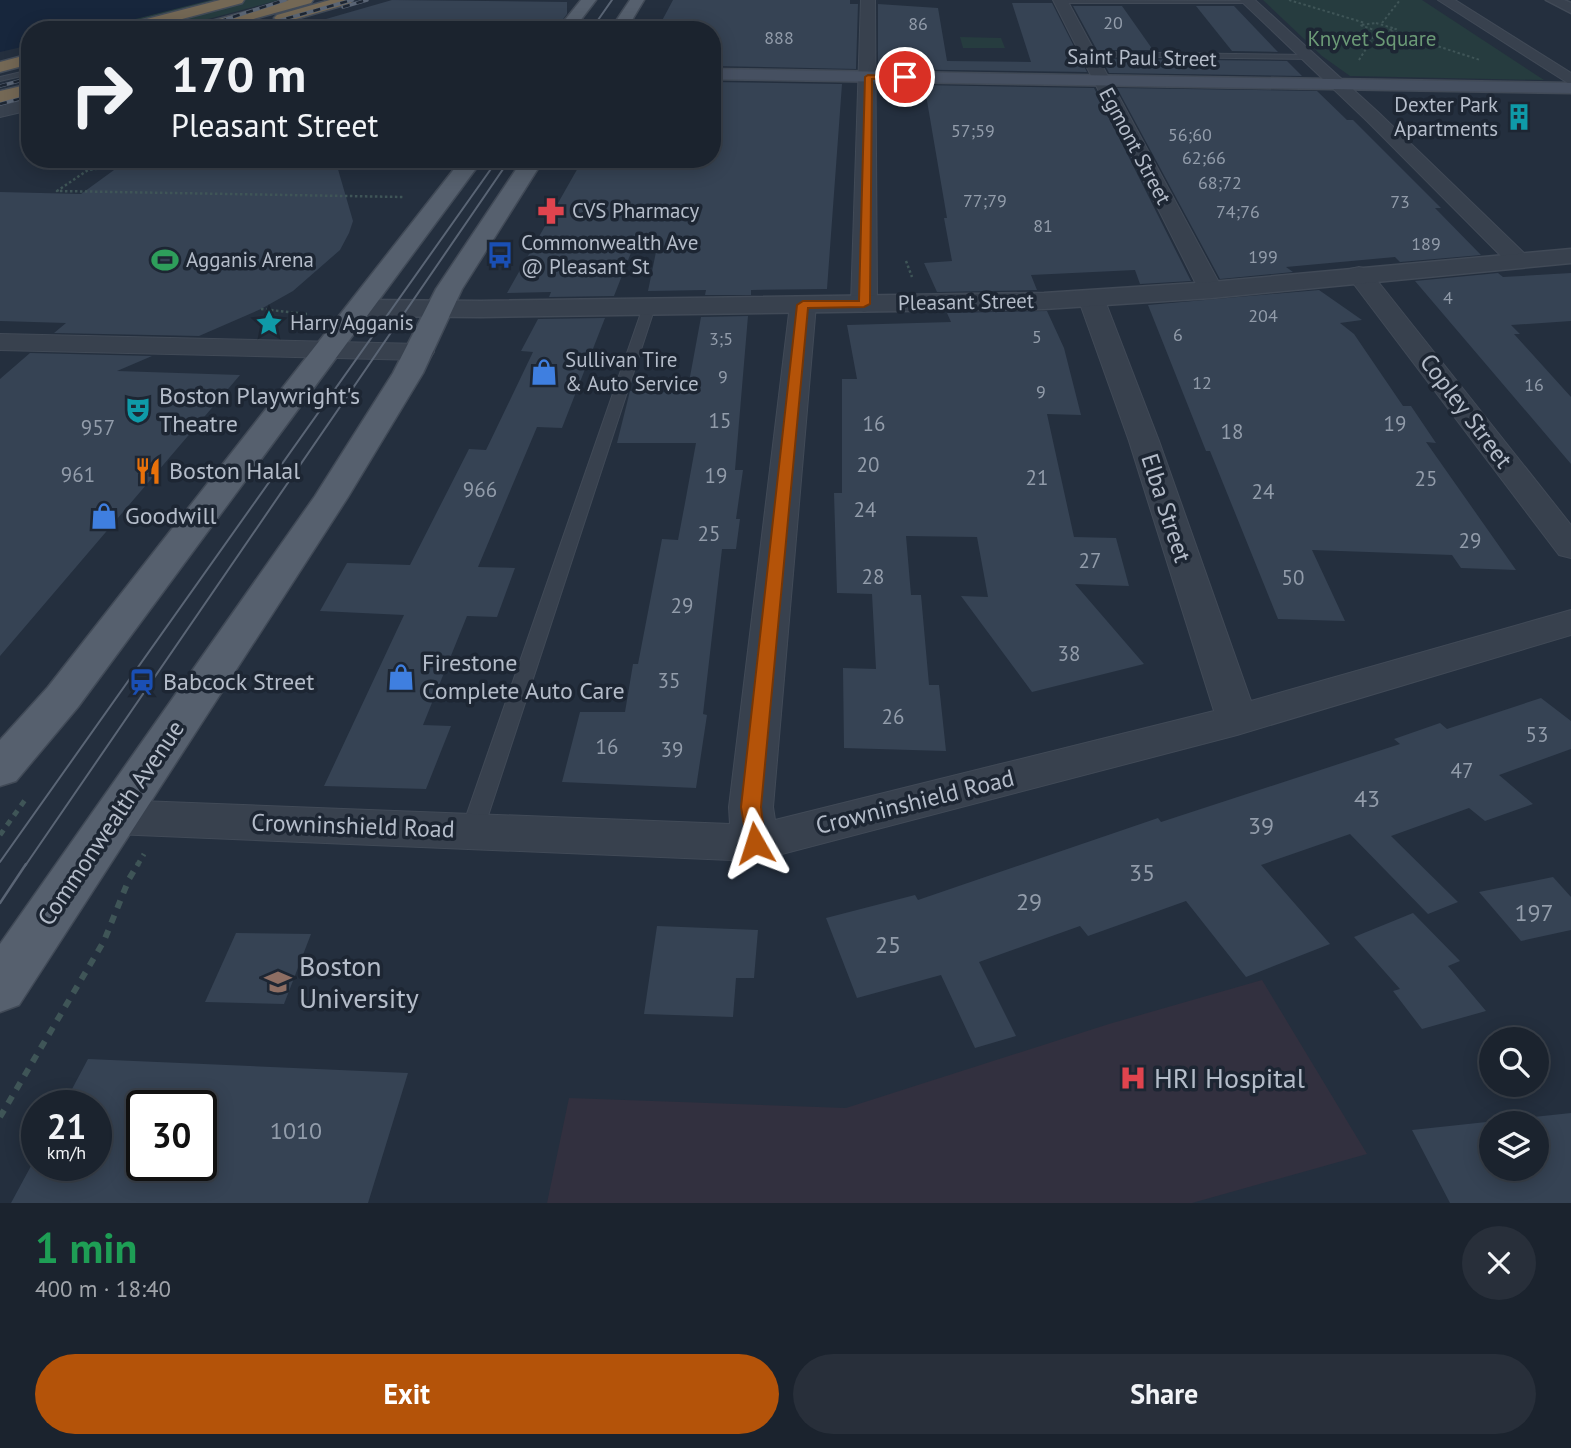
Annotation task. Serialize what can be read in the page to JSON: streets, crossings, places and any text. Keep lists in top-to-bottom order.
{
  "streets": {
    "main road": ["Saint Paul Street", "Commonwealth Avenue"],
    "street": [
      "Egmont Street",
      "Pleasant Street",
      "Copley Street",
      "Elba Street",
      "Crowninshield Road"
    ]
  },
  "crossings": [
    ["Saint Paul Street", "Egmont Street"],
    ["Egmont Street", "Pleasant Street"],
    ["Pleasant Street", "Copley Street"],
    ["Pleasant Street", "Elba Street"],
    ["Pleasant Street", "Commonwealth Avenue"],
    ["Elba Street", "Crowninshield Road"],
    ["Crowninshield Road", "Commonwealth Avenue"]
  ],
  "parks": ["Knyvet Square"],
  "places": {
    "building": ["Dexter Park Apartments"],
    "pharmacy": ["CVS Pharmacy"],
    "bus stop": ["Commonwealth Ave @ Pleasant St"],
    "sports": ["Agganis Arena"],
    "place": ["Harry Agganis"],
    "shop": ["Sullivan Tire & Auto Service", "Goodwill", "Firestone Complete Auto Care"],
    "theatre": ["Boston Playwright's Theatre"],
    "restaurant": ["Boston Halal"],
    "station": ["Babcock Street"],
    "school or university": ["Boston University"],
    "hospital": ["HRI Hospital"]
  },
  "house_numbers": [
    "20",
    "86",
    "888",
    "57;59",
    "56;60",
    "62;66",
    "68;72",
    "77;79",
    "73",
    "74;76",
    "81",
    "189",
    "199",
    "4",
    "204",
    "6",
    "5",
    "3;5",
    "9",
    "12",
    "16",
    "9",
    "15",
    "16",
    "19",
    "957",
    "18",
    "20",
    "961",
    "19",
    "21",
    "25",
    "966",
    "24",
    "24",
    "25",
    "29",
    "27",
    "28",
    "50",
    "29",
    "38",
    "35",
    "26",
    "53",
    "16",
    "39",
    "47",
    "43",
    "39",
    "35",
    "29",
    "197",
    "25",
    "1010"
  ],
  "page": {
    "turn": ["170 m", "Pleasant Street"],
    "speed": "21 km/h",
    "limit": "30",
    "heading": ["1 min", "400 m · 18:40"],
    "buttons": ["Exit", "Share"]
  }
}
